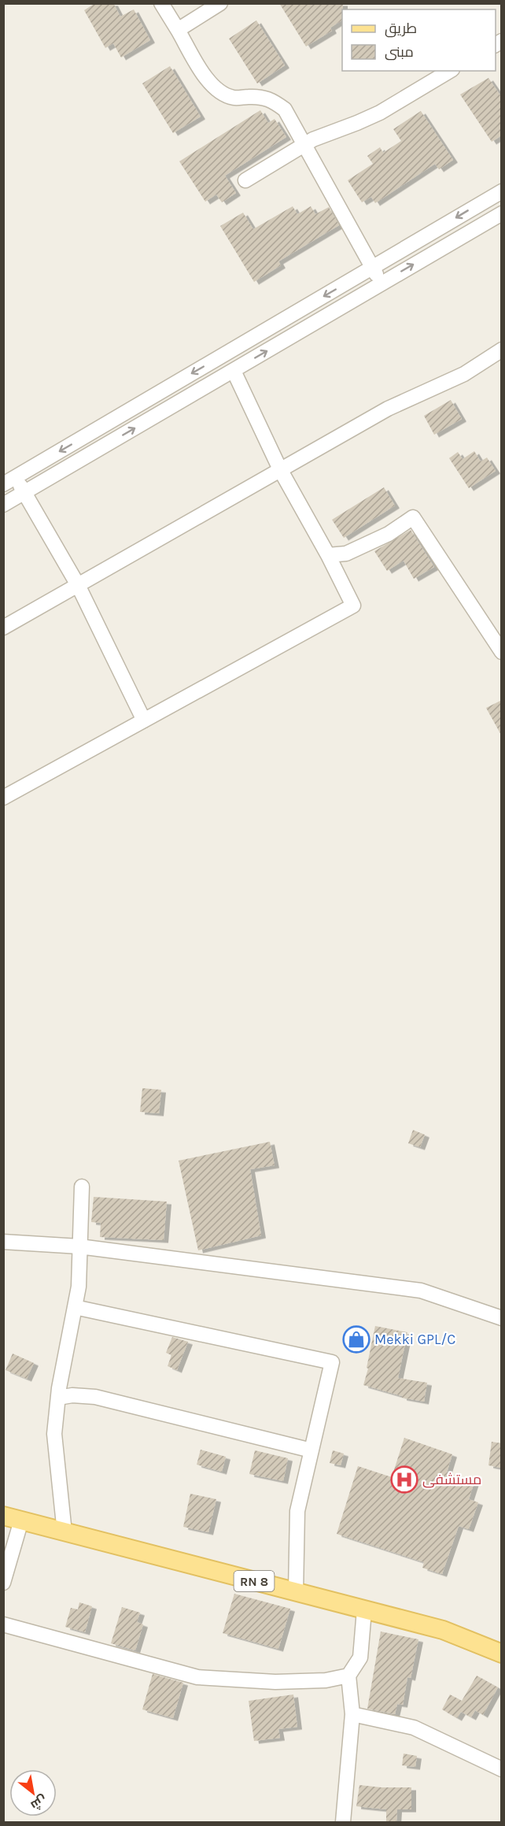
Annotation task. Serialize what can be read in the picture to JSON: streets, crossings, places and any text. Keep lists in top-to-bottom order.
{
  "streets": {
    "main road": ["RN 8"]
  },
  "places": {
    "shop": ["Mekki GPL/C"],
    "hospital": ["مستشفى"]
  },
  "legend": ["طريق", "مبنى"],
  "north": "bottom right"
}
